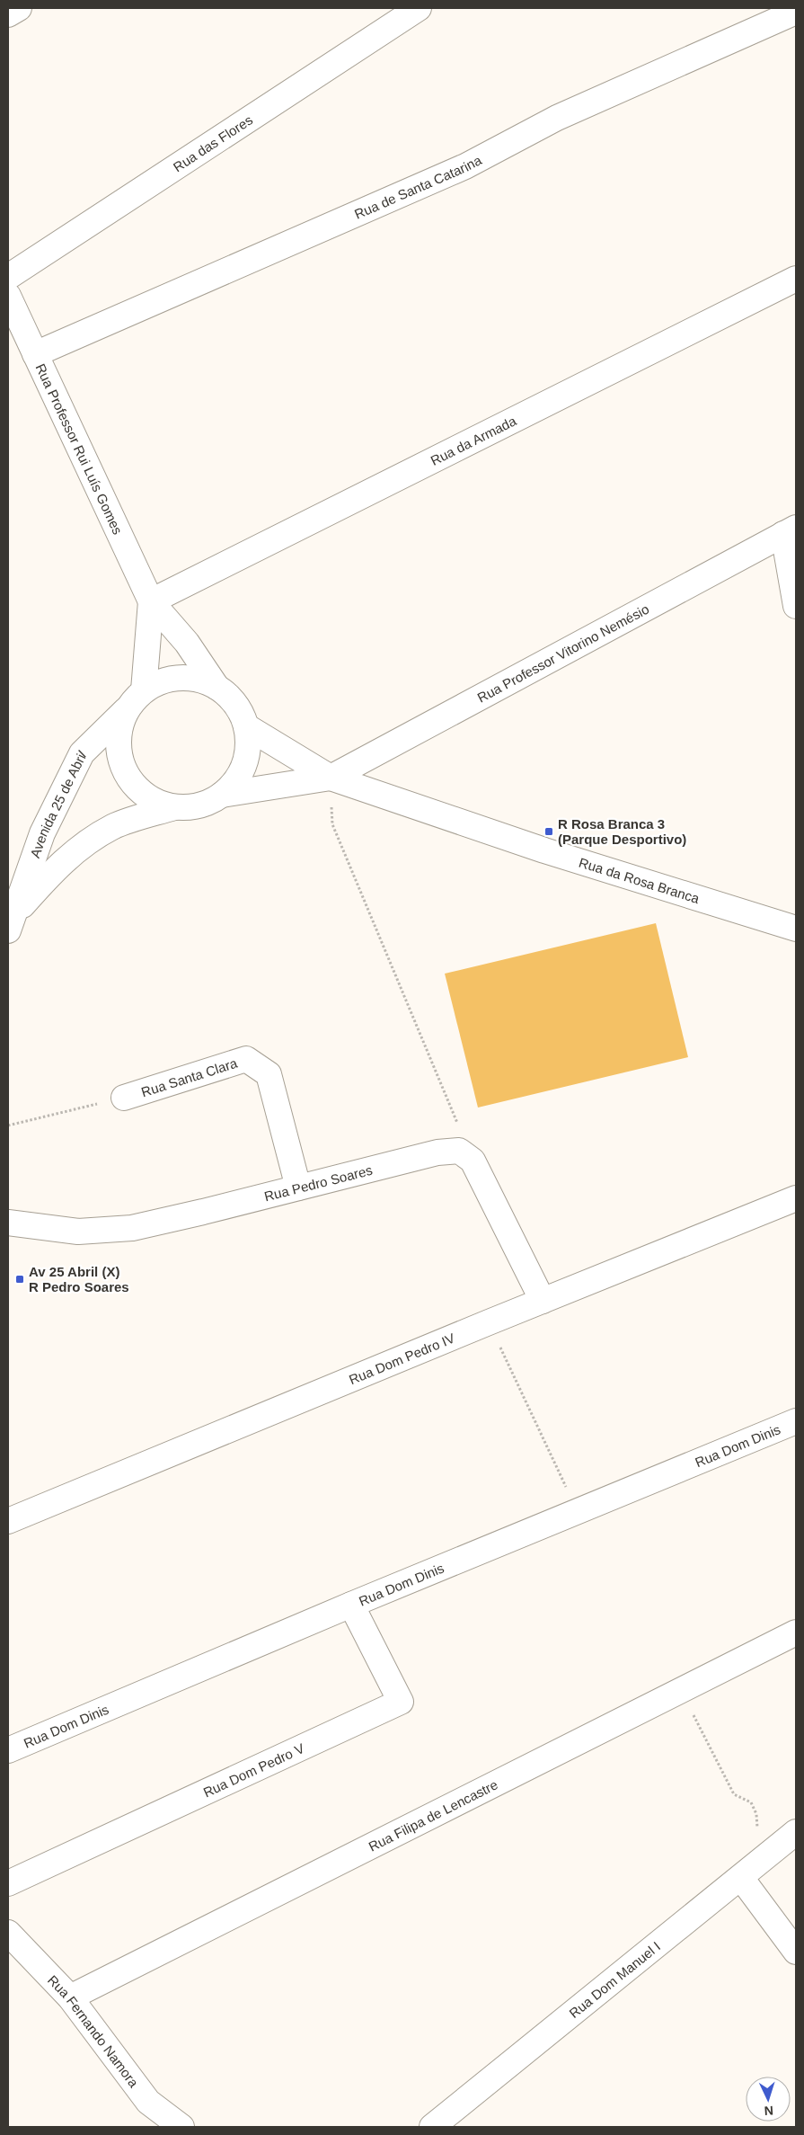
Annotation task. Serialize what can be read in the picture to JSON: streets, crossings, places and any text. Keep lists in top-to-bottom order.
{
  "streets": {
    "street": [
      "Rua das Flores",
      "Rua de Santa Catarina",
      "Rua da Armada",
      "Rua Professor Rui Luís Gomes",
      "Rua Professor Vitorino Nemésio",
      "Avenida 25 de Abril",
      "Rua da Rosa Branca",
      "Rua Santa Clara",
      "Rua Pedro Soares",
      "Rua Dom Pedro IV",
      "Rua Dom Dinis",
      "Rua Dom Pedro V",
      "Rua Filipa de Lencastre",
      "Rua Dom Manuel I",
      "Rua Fernando Namora"
    ]
  },
  "crossings": [
    ["Rua de Santa Catarina", "Rua Professor Rui Luís Gomes"],
    ["Rua da Armada", "Rua Professor Rui Luís Gomes"],
    ["Rua Professor Rui Luís Gomes", "Avenida 25 de Abril"],
    ["Rua Professor Rui Luís Gomes", "Rua da Rosa Branca"],
    ["Rua Professor Vitorino Nemésio", "Rua da Rosa Branca"],
    ["Avenida 25 de Abril", "Rua da Rosa Branca"],
    ["Rua Santa Clara", "Rua Pedro Soares"],
    ["Rua Dom Dinis", "Rua Dom Pedro V"],
    ["Rua Filipa de Lencastre", "Rua Fernando Namora"]
  ],
  "places": {
    "transit": ["R Rosa Branca 3 (Parque Desportivo)", "Av 25 Abril (X) R Pedro Soares"]
  },
  "north": "bottom"
}
